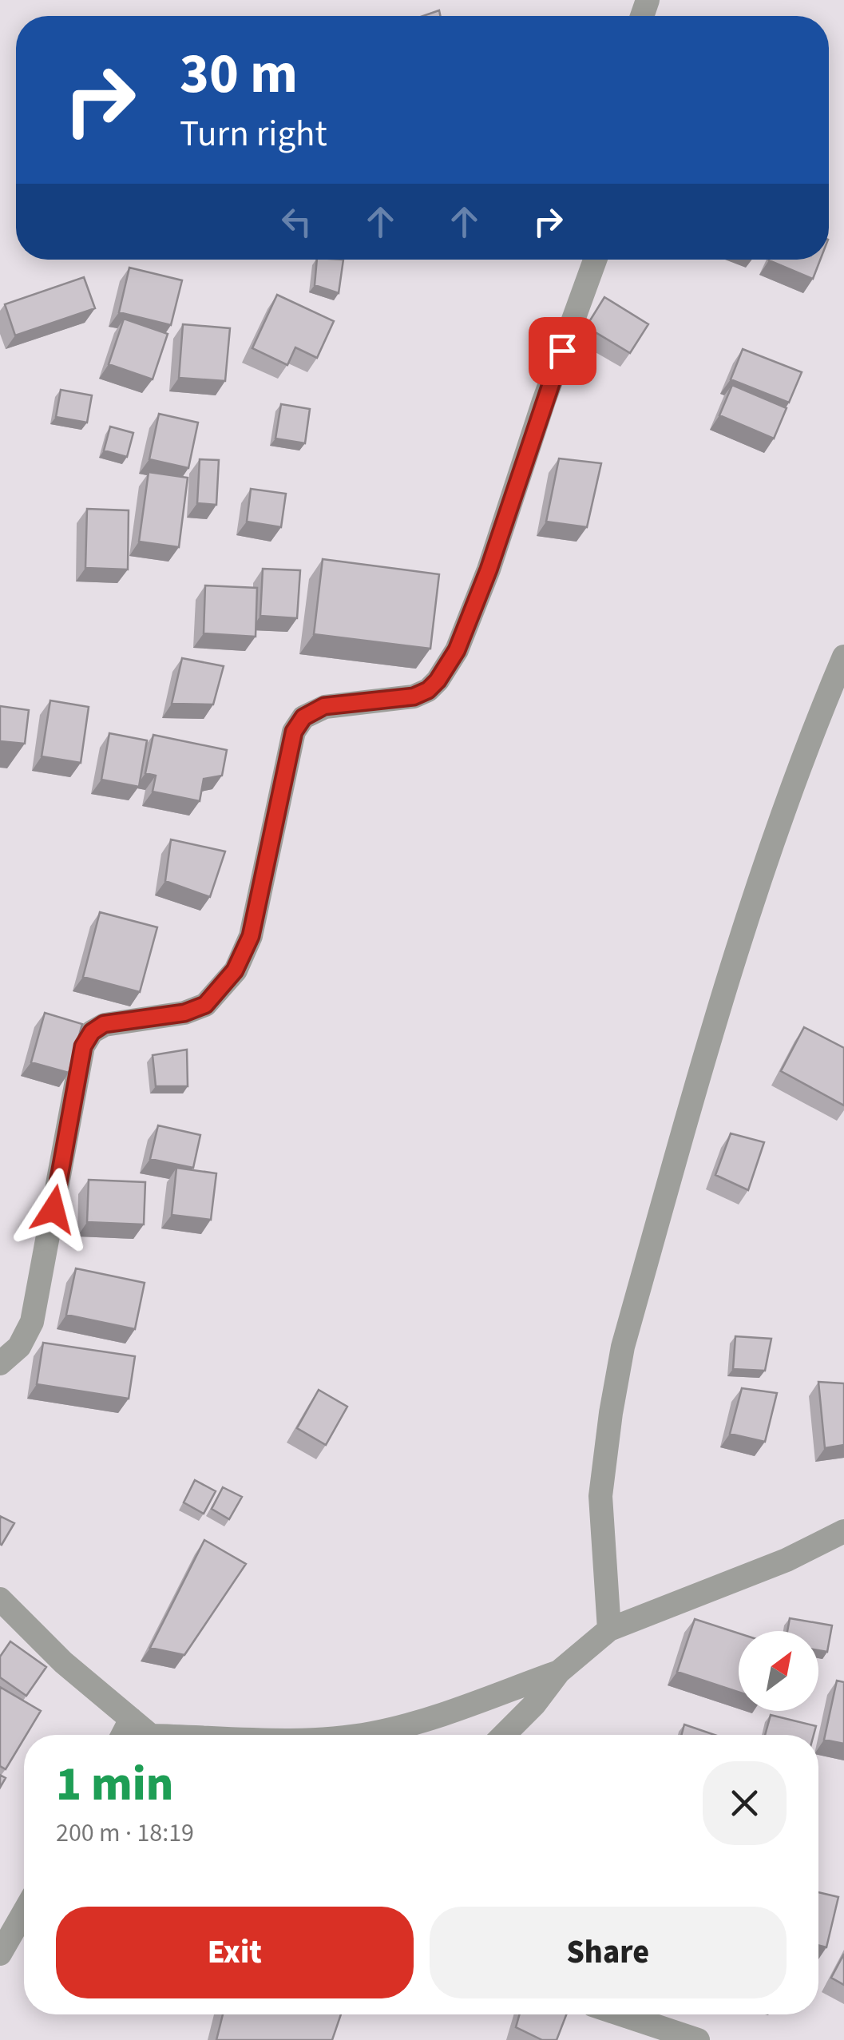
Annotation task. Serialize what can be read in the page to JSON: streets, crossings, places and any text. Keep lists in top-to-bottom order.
{
  "north": "top right",
  "page": {
    "turn": ["30 m", "Turn right"],
    "heading": ["1 min", "200 m · 18:19"],
    "buttons": ["Exit", "Share"]
  }
}
